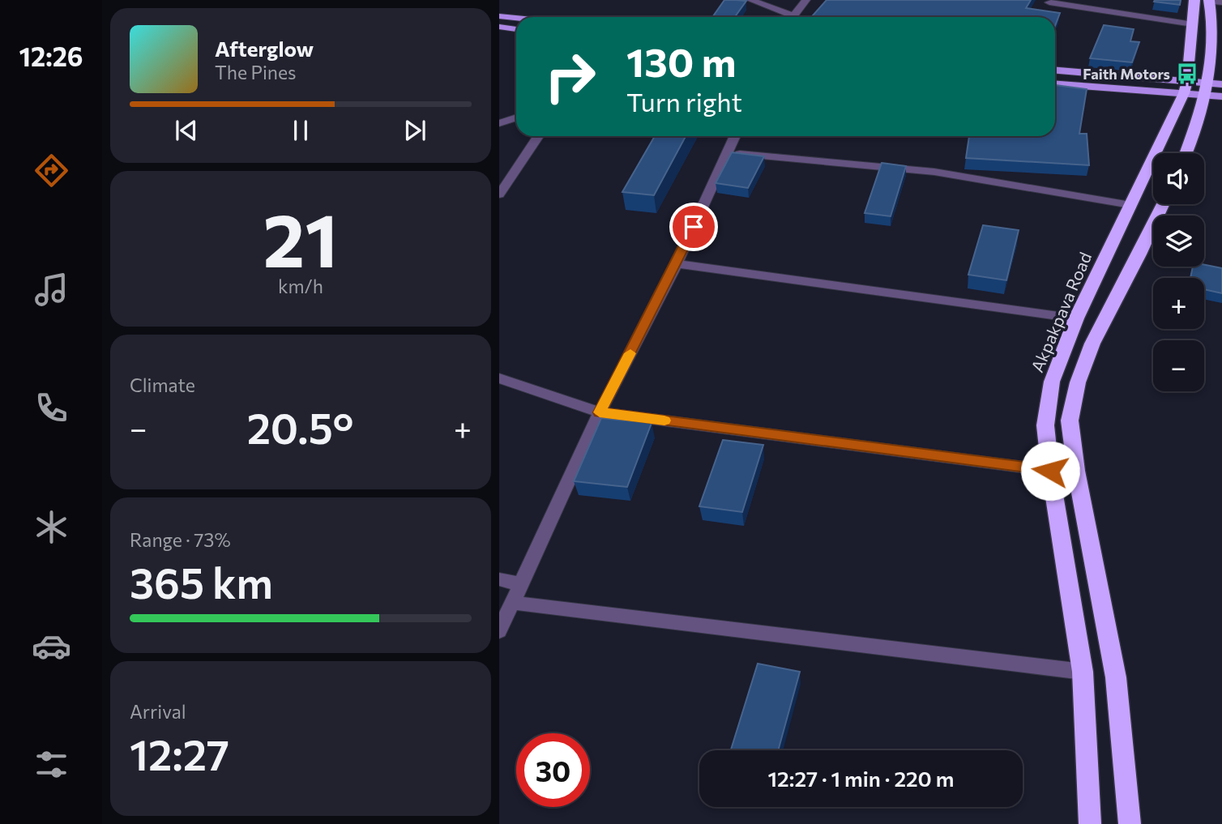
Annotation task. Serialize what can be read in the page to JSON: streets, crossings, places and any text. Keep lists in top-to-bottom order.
{
  "streets": {
    "highway": ["Akpakpava Road"]
  },
  "places": {
    "bus stop": ["Faith Motors"]
  },
  "page": {
    "tabs": "12:26",
    "turn": ["130 m", "Turn right"],
    "song": ["Afterglow", "The Pines"],
    "map_buttons": ["+", "−"],
    "tile": [
      ["21", "km/h"],
      "Climate",
      ["Range · 73%", "365 km"],
      ["Arrival", "12:27"]
    ],
    "heat": ["−", "20.5°", "+"],
    "limit": "30",
    "trip": "12:27 · 1 min · 220 m"
  }
}
